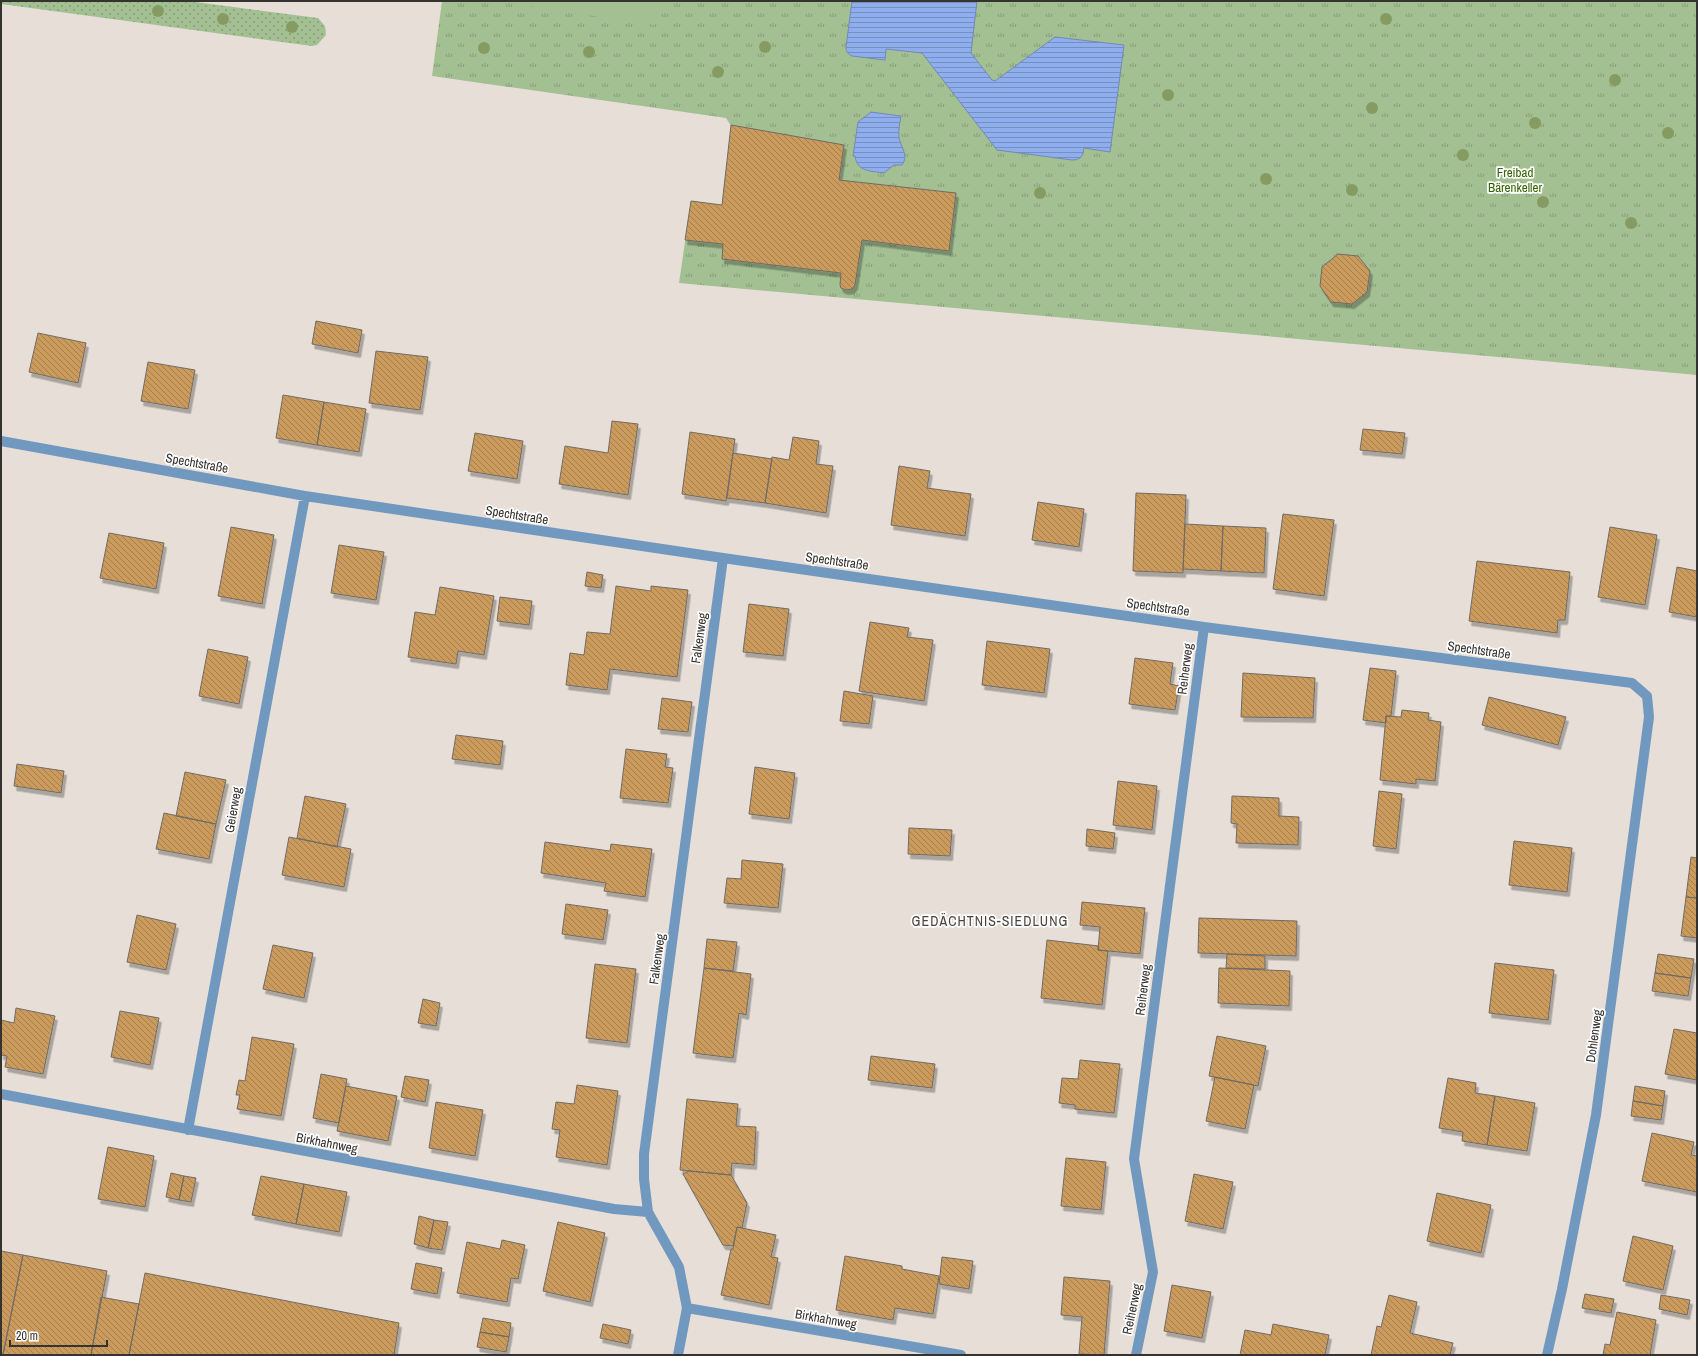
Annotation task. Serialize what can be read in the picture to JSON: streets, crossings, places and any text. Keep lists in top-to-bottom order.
{
  "streets": {
    "street": [
      "Spechtstraße",
      "Falkenweg",
      "Reiherweg",
      "Geierweg",
      "Dohlenweg",
      "Birkhahnweg"
    ]
  },
  "crossings": [
    ["Spechtstraße", "Falkenweg"],
    ["Spechtstraße", "Reiherweg"],
    ["Spechtstraße", "Geierweg"],
    ["Spechtstraße", "Dohlenweg"],
    ["Falkenweg", "Birkhahnweg"],
    ["Geierweg", "Birkhahnweg"]
  ],
  "districts": ["GEDÄCHTNIS-SIEDLUNG"],
  "parks": ["Freibad Bärenkeller"],
  "scale_bar": "20 m"
}
